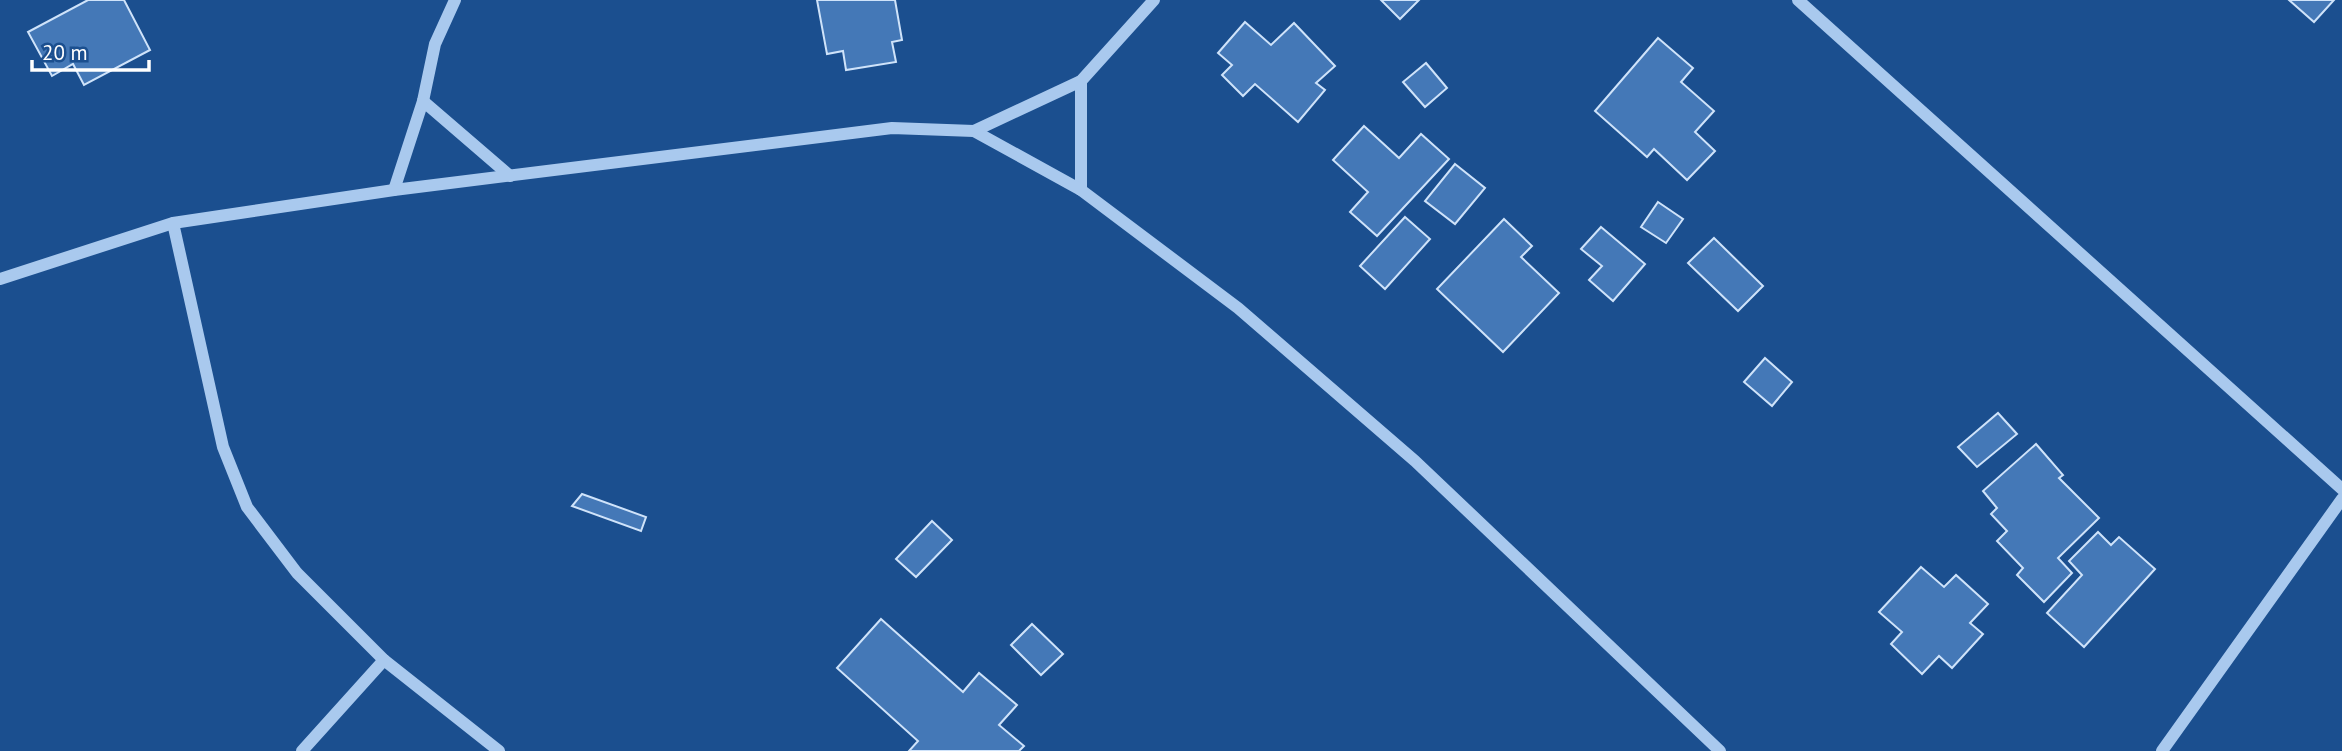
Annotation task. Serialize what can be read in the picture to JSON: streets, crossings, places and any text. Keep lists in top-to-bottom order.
{
  "scale_bar": "20 m"
}
